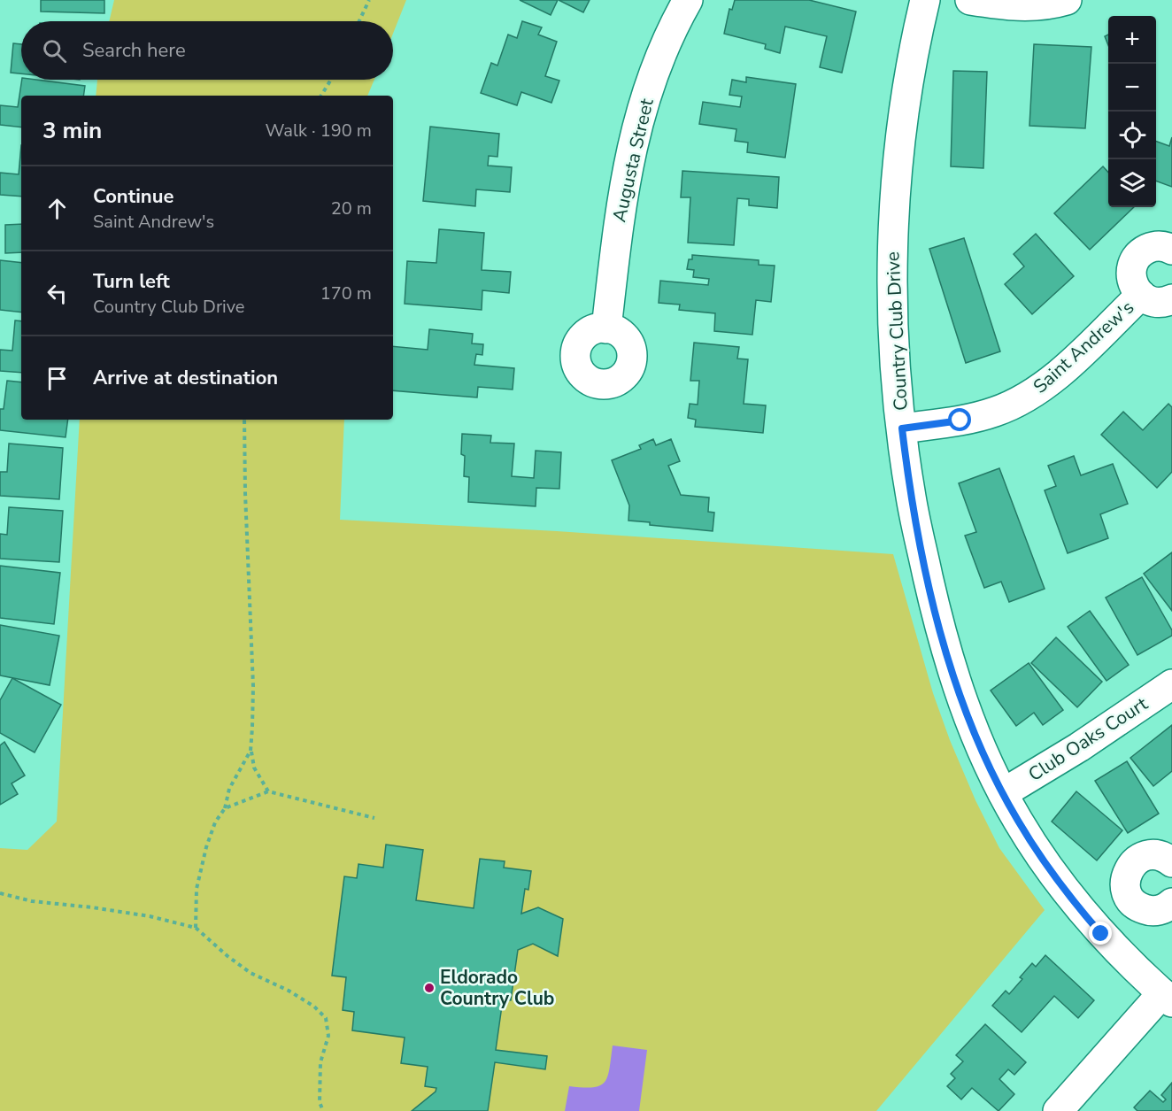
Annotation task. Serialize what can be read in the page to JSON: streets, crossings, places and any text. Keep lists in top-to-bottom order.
{
  "streets": {
    "street": [
      "Augusta Street",
      "Country Club Drive",
      "Saint Andrew's",
      "Club Oaks Court"
    ]
  },
  "crossings": [
    ["Country Club Drive", "Saint Andrew's"],
    ["Country Club Drive", "Club Oaks Court"]
  ],
  "places": ["Eldorado Country Club"],
  "page": {
    "map_buttons": ["+", "−"],
    "search": "Search here",
    "heading": ["3 min", "Walk · 190 m"],
    "list": [
      ["Continue", "Saint Andrew's", "20 m"],
      ["Turn left", "Country Club Drive", "170 m"],
      "Arrive at destination"
    ]
  }
}
